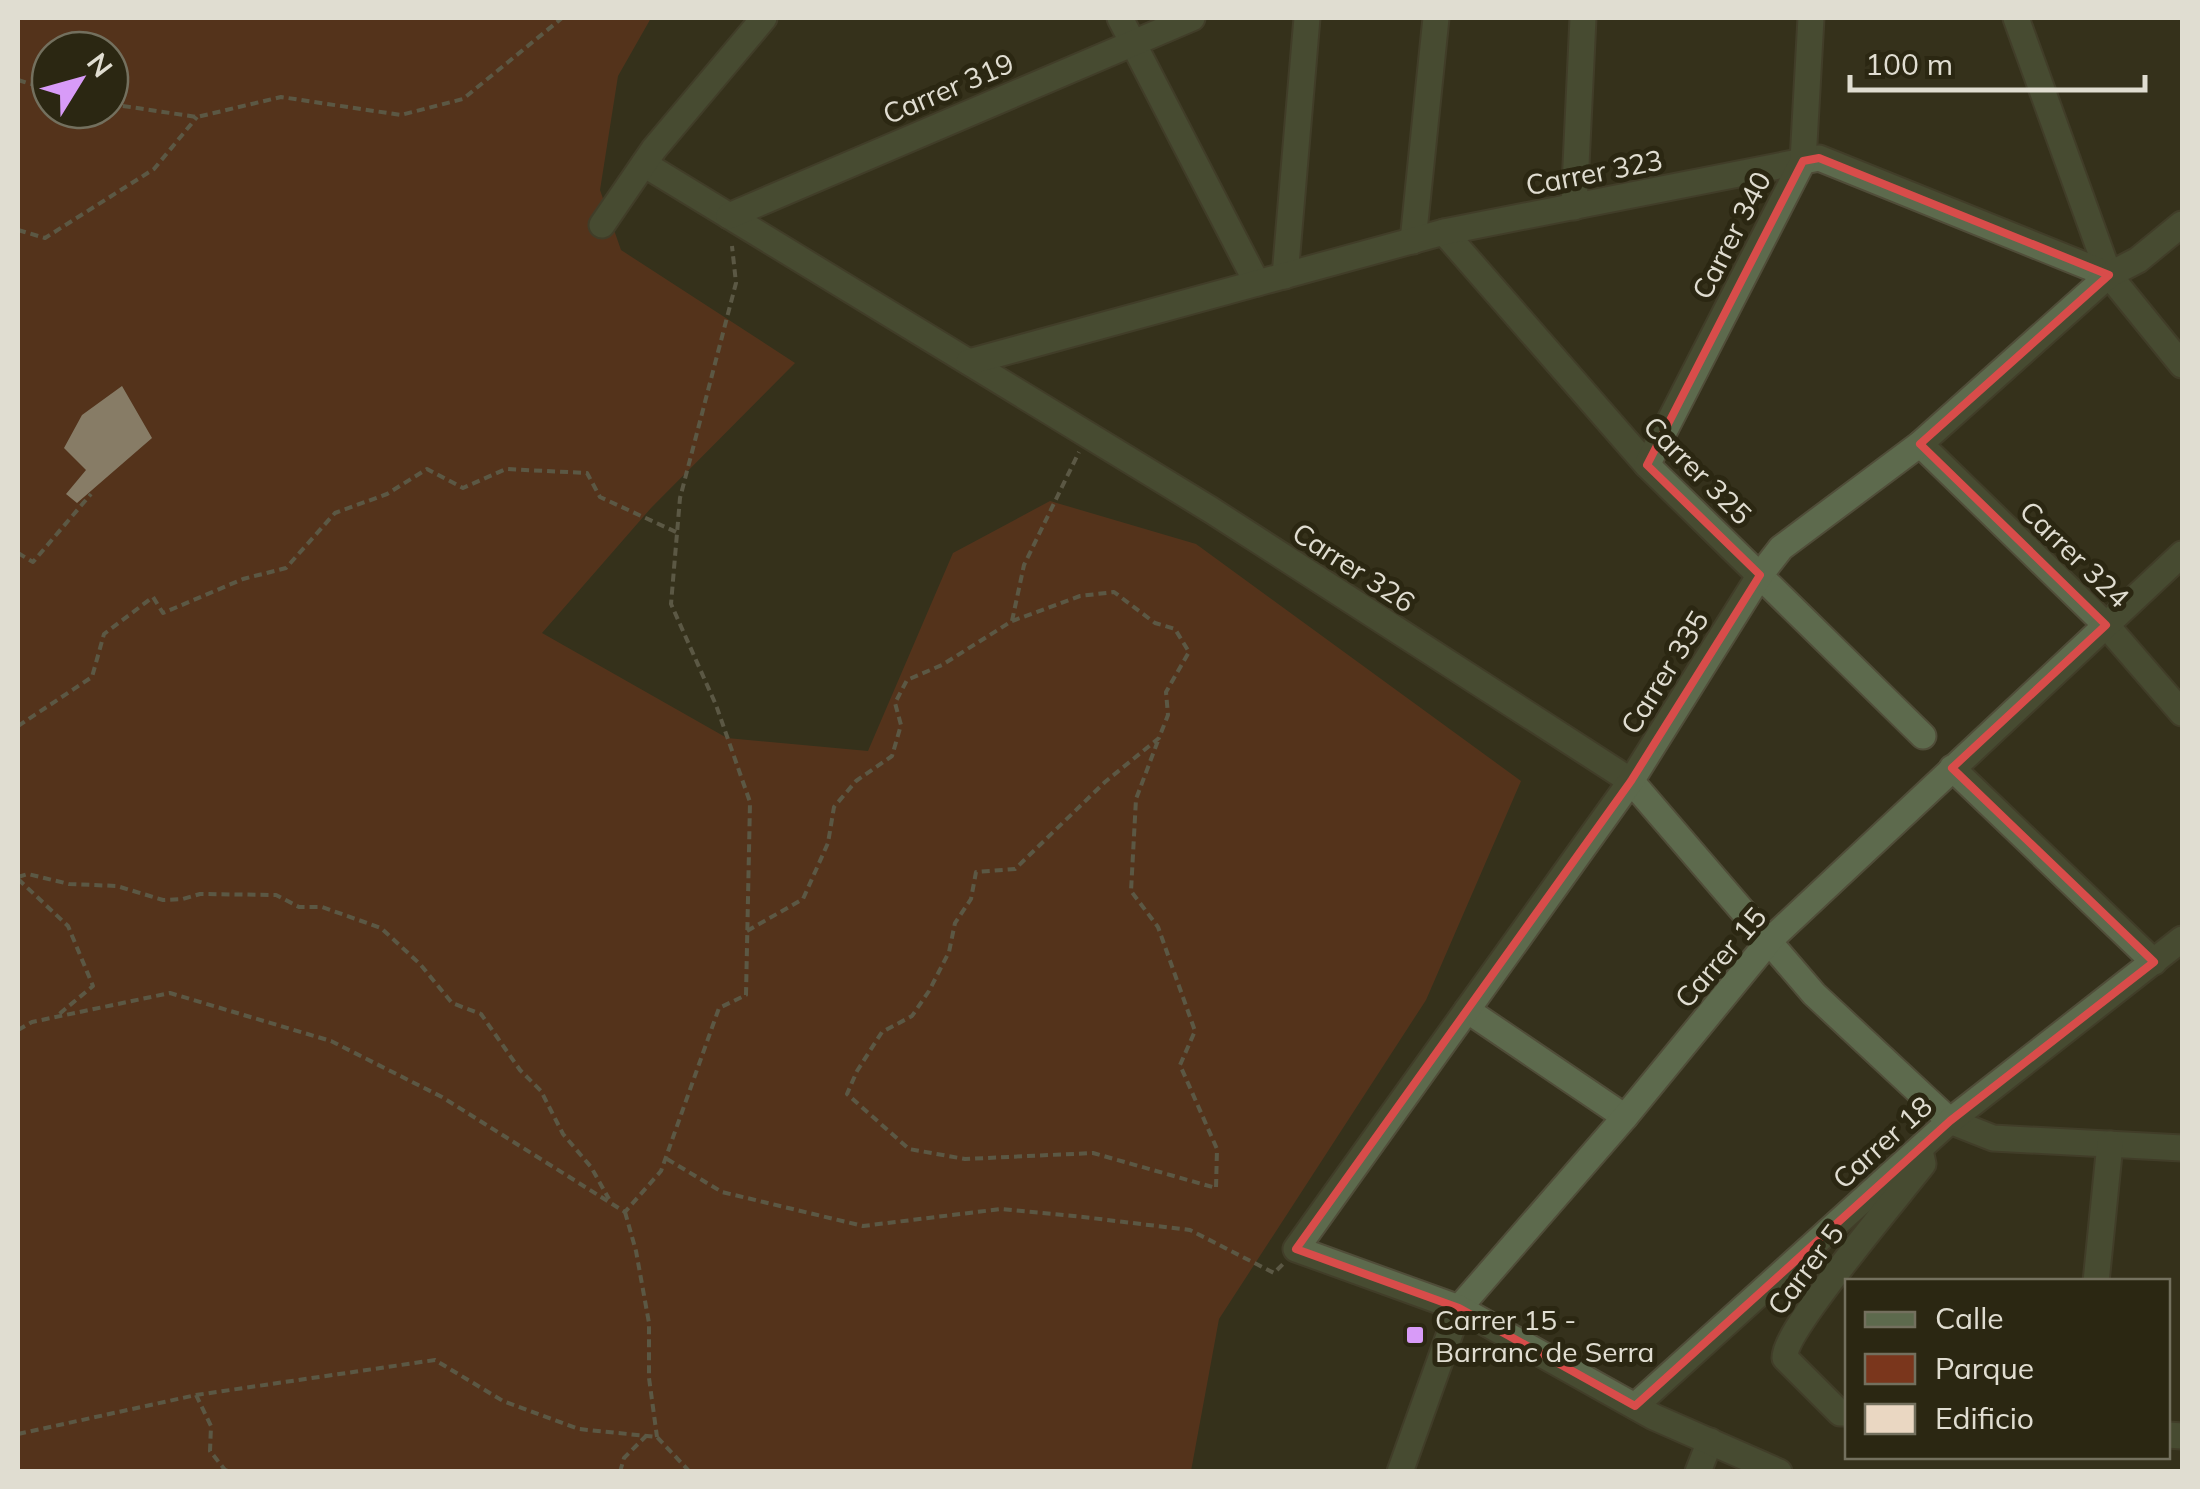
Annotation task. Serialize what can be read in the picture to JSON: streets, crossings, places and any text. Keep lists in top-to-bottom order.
{
  "streets": {
    "street": [
      "Carrer 319",
      "Carrer 323",
      "Carrer 340",
      "Carrer 325",
      "Carrer 324",
      "Carrer 326",
      "Carrer 335",
      "Carrer 15",
      "Carrer 18",
      "Carrer 5"
    ]
  },
  "crossings": [
    ["Carrer 319", "Carrer 326"],
    ["Carrer 323", "Carrer 340"],
    ["Carrer 323", "Carrer 325"],
    ["Carrer 323", "Carrer 326"],
    ["Carrer 323", "Carrer 335"],
    ["Carrer 340", "Carrer 325"],
    ["Carrer 325", "Carrer 335"],
    ["Carrer 324", "Carrer 335"],
    ["Carrer 324", "Carrer 15"],
    ["Carrer 326", "Carrer 335"],
    ["Carrer 326", "Carrer 15"],
    ["Carrer 326", "Carrer 18"],
    ["Carrer 18", "Carrer 5"]
  ],
  "places": {
    "transit": ["Carrer 15 - Barranc de Serra"]
  },
  "legend": ["Calle", "Parque", "Edificio"],
  "scale_bar": "100 m",
  "north": "top right"
}
